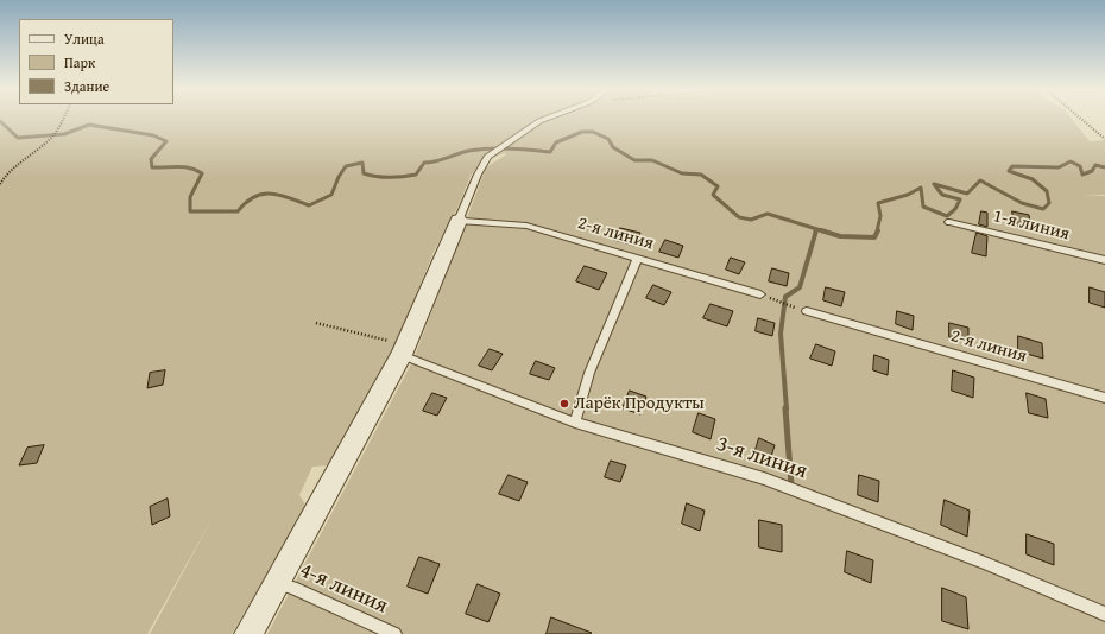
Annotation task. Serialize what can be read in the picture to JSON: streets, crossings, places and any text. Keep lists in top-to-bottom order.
{
  "streets": {
    "lane": [
      "1-я линия",
      "2-я линия",
      "3-я линия",
      "4-я линия"
    ]
  },
  "places": ["Ларёк Продукты"],
  "legend": ["Улица", "Парк", "Здание"]
}
